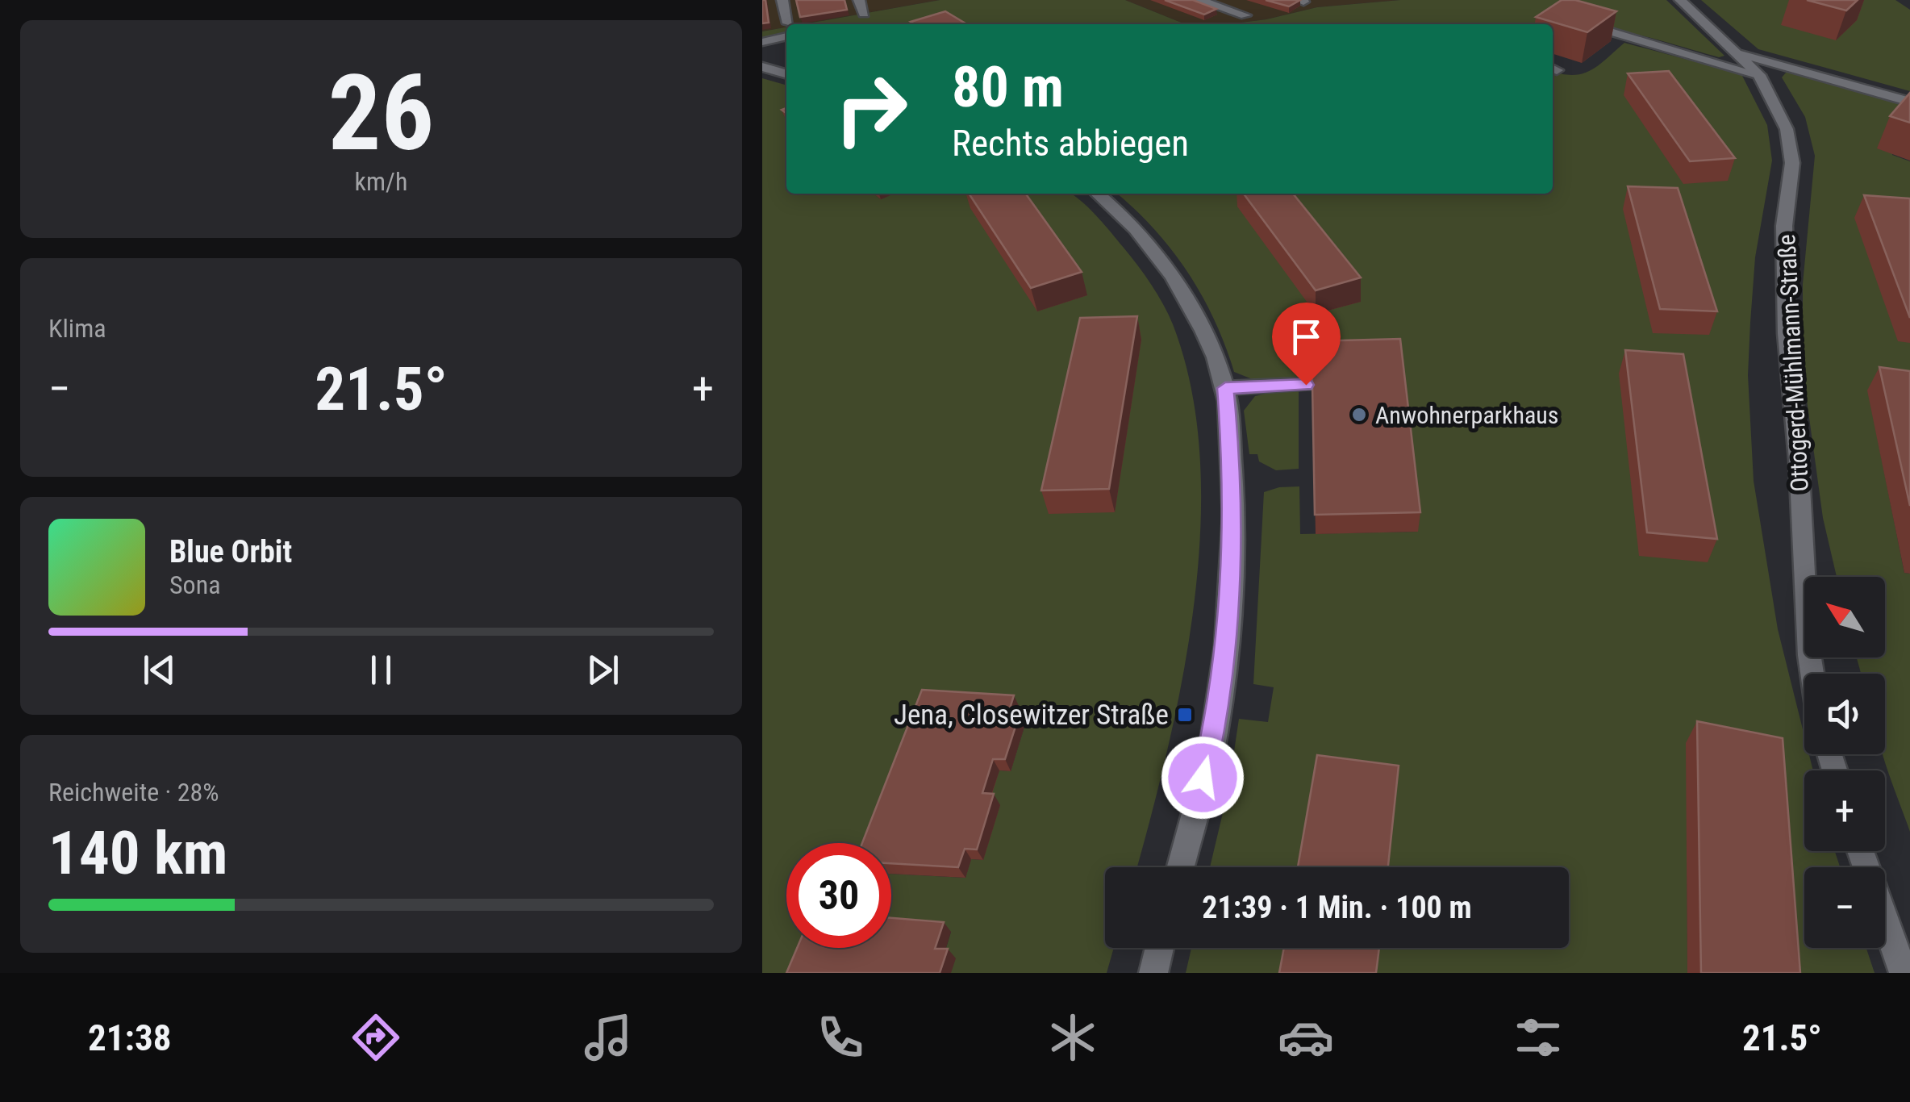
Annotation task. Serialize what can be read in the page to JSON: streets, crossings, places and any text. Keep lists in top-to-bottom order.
{
  "streets": {
    "street": ["Ottogerd-Mühlmann-Straße"]
  },
  "places": {
    "other": ["Anwohnerparkhaus"],
    "transit": ["Jena, Closewitzer Straße"]
  },
  "north": "top left",
  "page": {
    "tile": [
      ["26", "km/h"],
      "Klima",
      ["Reichweite · 28%", "140 km"]
    ],
    "turn": ["80 m", "Rechts abbiegen"],
    "heat": ["−", "21.5°", "+"],
    "song": ["Blue Orbit", "Sona"],
    "map_buttons": ["+", "−"],
    "limit": "30",
    "trip": "21:39 · 1 Min. · 100 m",
    "tabs": ["21:38", "21.5°"]
  }
}
